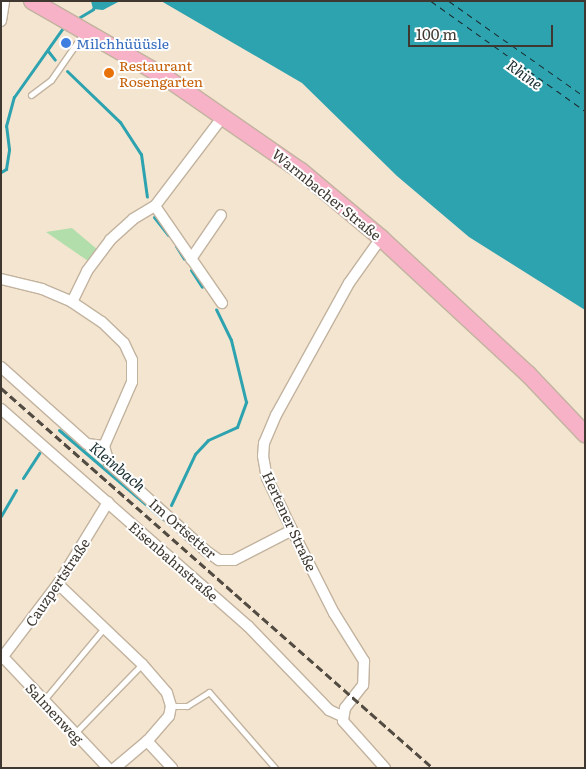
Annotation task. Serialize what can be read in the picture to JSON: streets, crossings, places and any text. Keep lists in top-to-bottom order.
{
  "streets": {
    "main road": ["Warmbacher Straße"],
    "street": [
      "Hertener Straße",
      "Im Ortsetter",
      "Eisenbahnstraße",
      "Cauzpertstraße",
      "Salmenweg"
    ]
  },
  "crossings": [
    ["Warmbacher Straße", "Hertener Straße"],
    ["Hertener Straße", "Im Ortsetter"],
    ["Hertener Straße", "Eisenbahnstraße"],
    ["Eisenbahnstraße", "Cauzpertstraße"],
    ["Cauzpertstraße", "Salmenweg"]
  ],
  "water": ["Rhine", "Kleinbach"],
  "places": ["Milchhüüüsle", "Restaurant Rosengarten"],
  "scale_bar": "100 m"
}
